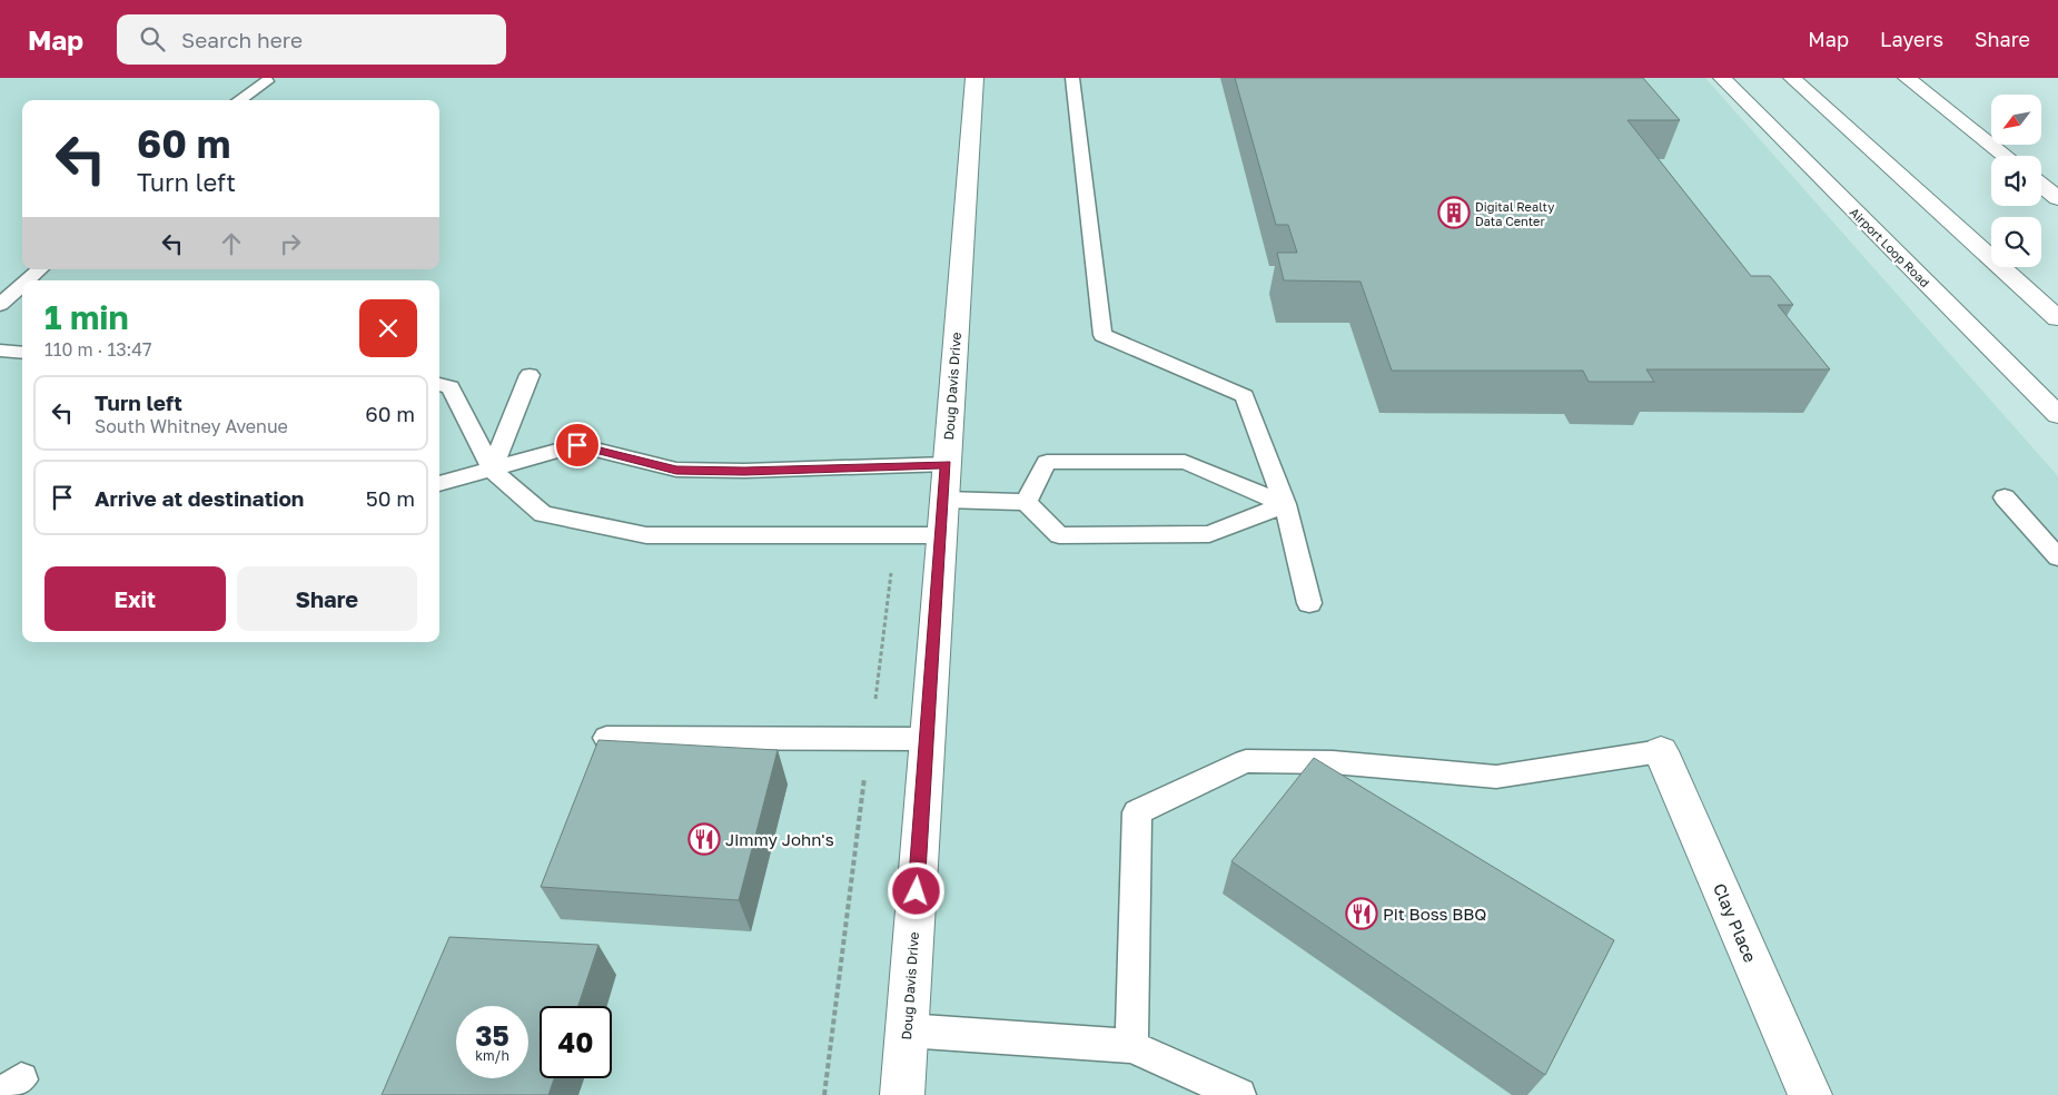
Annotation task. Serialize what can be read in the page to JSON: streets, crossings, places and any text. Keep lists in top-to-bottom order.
{
  "streets": {
    "street": ["Airport Loop Road", "Doug Davis Drive", "Clay Place"]
  },
  "places": {
    "building": ["Digital Realty Data Center"],
    "restaurant": ["Jimmy John's", "Pit Boss BBQ"]
  },
  "north": "bottom left",
  "page": {
    "header": "Map",
    "search": "Search here",
    "nav": ["Map", "Layers", "Share"],
    "turn": ["60 m", "Turn left"],
    "heading": ["1 min", "110 m · 13:47"],
    "list": [
      {
        "name": "Turn left",
        "note": "South Whitney Avenue",
        "value": "60 m"
      },
      {
        "name": "Arrive at destination",
        "value": "50 m"
      }
    ],
    "buttons": ["Exit", "Share"],
    "speed": "35 km/h",
    "limit": "40"
  }
}
